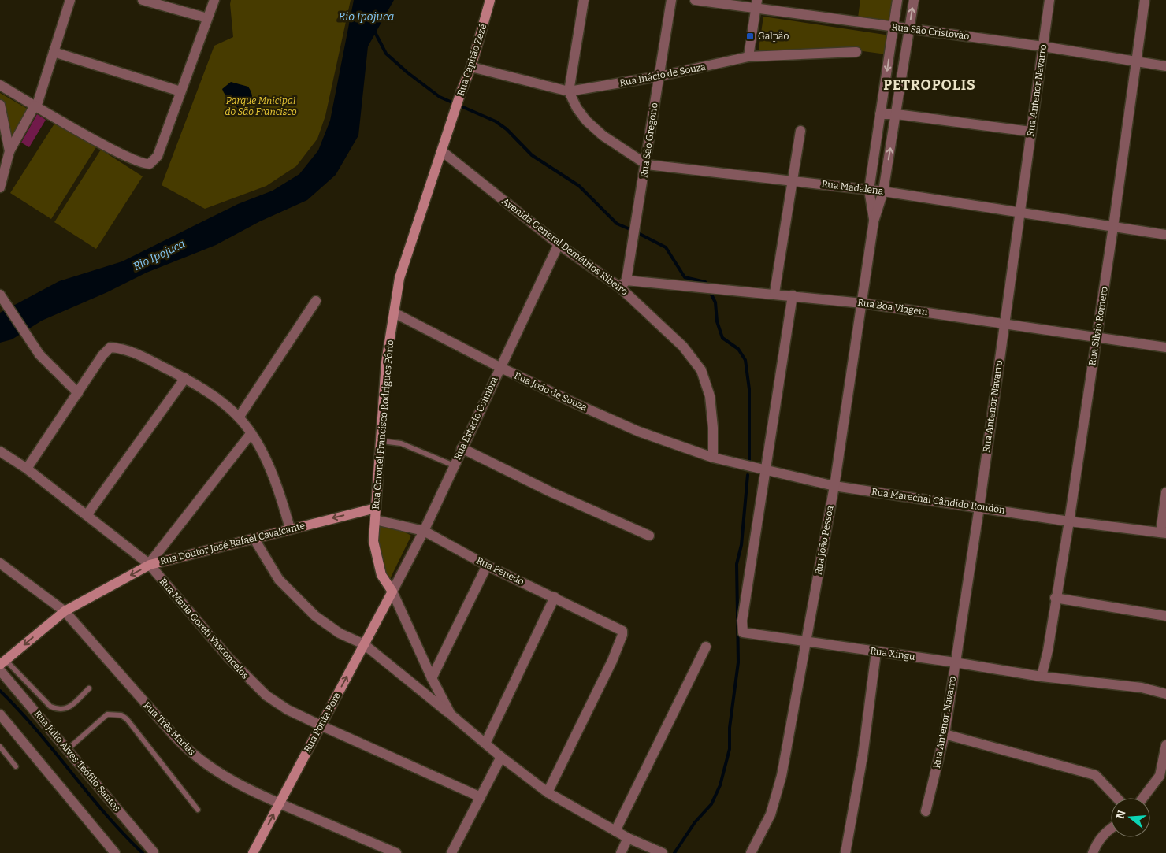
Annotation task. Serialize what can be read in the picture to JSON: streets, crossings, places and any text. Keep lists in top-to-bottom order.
{
  "streets": {
    "street": [
      "Rua São Cristovão",
      "Rua Capitão Zezé",
      "Rua Inácio de Souza",
      "Rua Antenor Navarro",
      "Rua São Gregorio",
      "Rua Madalena",
      "Avenida General Demétrios Ribeiro",
      "Rua Boa Viagem",
      "Rua Silvio Romero",
      "Rua João de Souza",
      "Rua Estacio Coimbra",
      "Rua Coronel Francisco Rodrigues Pôrto",
      "Rua Marechal Cândido Rondon",
      "Rua João Pessoa",
      "Rua Doutor José Rafael Cavalcante",
      "Rua Penedo",
      "Rua Maria Goreti Vasconcelos",
      "Rua Xingu",
      "Rua Ponta Pora",
      "Rua Três Marias",
      "Rua Júlio Alves Teófilo Santos"
    ]
  },
  "crossings": [
    ["Rua São Cristovão", "Rua Antenor Navarro"],
    ["Rua São Cristovão", "Rua Silvio Romero"],
    ["Rua São Cristovão", "Rua João Pessoa"],
    ["Rua Capitão Zezé", "Rua Inácio de Souza"],
    ["Rua Capitão Zezé", "Rua Coronel Francisco Rodrigues Pôrto"],
    ["Rua Inácio de Souza", "Rua São Gregorio"],
    ["Rua Inácio de Souza", "Rua Madalena"],
    ["Rua Antenor Navarro", "Rua Madalena"],
    ["Rua Antenor Navarro", "Rua Boa Viagem"],
    ["Rua Antenor Navarro", "Rua Marechal Cândido Rondon"],
    ["Rua Antenor Navarro", "Rua Xingu"],
    ["Rua São Gregorio", "Rua Madalena"],
    ["Rua São Gregorio", "Avenida General Demétrios Ribeiro"],
    ["Rua São Gregorio", "Rua Boa Viagem"],
    ["Rua Madalena", "Rua Silvio Romero"],
    ["Rua Madalena", "Rua João Pessoa"],
    ["Avenida General Demétrios Ribeiro", "Rua Boa Viagem"],
    ["Avenida General Demétrios Ribeiro", "Rua João de Souza"],
    ["Avenida General Demétrios Ribeiro", "Rua Estacio Coimbra"],
    ["Avenida General Demétrios Ribeiro", "Rua Coronel Francisco Rodrigues Pôrto"],
    ["Avenida General Demétrios Ribeiro", "Rua Marechal Cândido Rondon"],
    ["Rua Boa Viagem", "Rua Silvio Romero"],
    ["Rua Boa Viagem", "Rua João Pessoa"],
    ["Rua Silvio Romero", "Rua Marechal Cândido Rondon"],
    ["Rua Silvio Romero", "Rua Xingu"],
    ["Rua João de Souza", "Rua Estacio Coimbra"],
    ["Rua João de Souza", "Rua Coronel Francisco Rodrigues Pôrto"],
    ["Rua João de Souza", "Rua Marechal Cândido Rondon"],
    ["Rua Estacio Coimbra", "Rua Coronel Francisco Rodrigues Pôrto"],
    ["Rua Estacio Coimbra", "Rua Penedo"],
    ["Rua Estacio Coimbra", "Rua Ponta Pora"],
    ["Rua Coronel Francisco Rodrigues Pôrto", "Rua Doutor José Rafael Cavalcante"],
    ["Rua Coronel Francisco Rodrigues Pôrto", "Rua Penedo"],
    ["Rua Coronel Francisco Rodrigues Pôrto", "Rua Ponta Pora"],
    ["Rua Marechal Cândido Rondon", "Rua João Pessoa"],
    ["Rua Marechal Cândido Rondon", "Rua Xingu"],
    ["Rua João Pessoa", "Rua Xingu"],
    ["Rua Doutor José Rafael Cavalcante", "Rua Maria Goreti Vasconcelos"],
    ["Rua Doutor José Rafael Cavalcante", "Rua Três Marias"],
    ["Rua Maria Goreti Vasconcelos", "Rua Ponta Pora"],
    ["Rua Ponta Pora", "Rua Três Marias"]
  ],
  "one_way": ["Rua Doutor José Rafael Cavalcante", "Rua Ponta Pora"],
  "districts": ["PETROPOLIS"],
  "water": ["Rio Ipojuca"],
  "parks": ["Parque Mnicipal do São Francisco"],
  "places": {
    "transit": ["Galpão"]
  },
  "north": "left"
}
